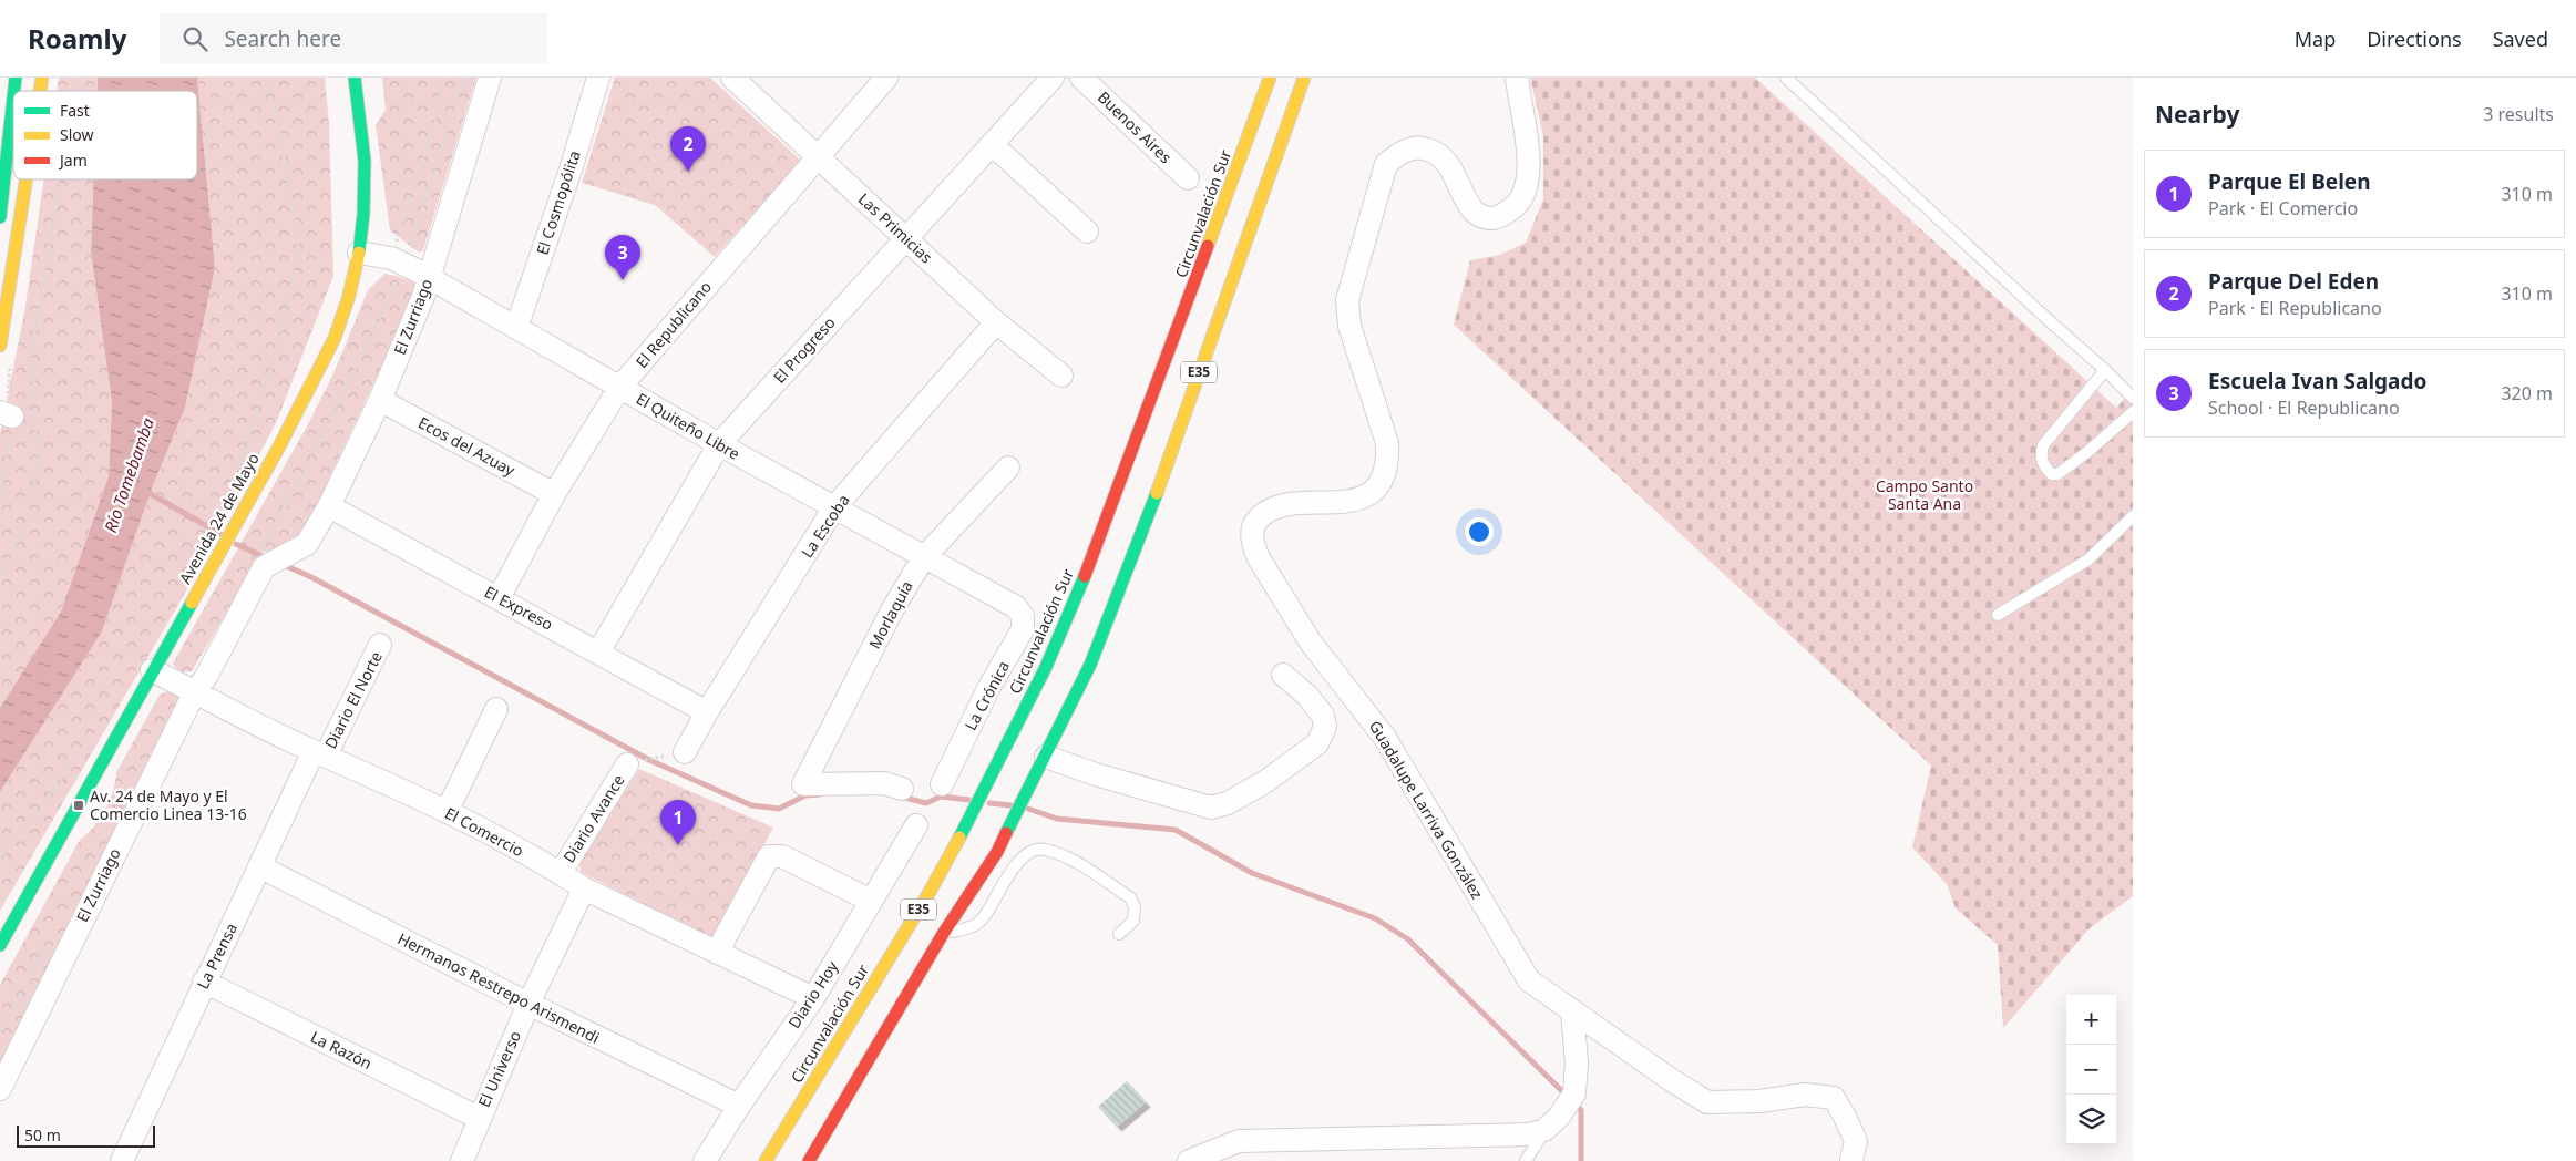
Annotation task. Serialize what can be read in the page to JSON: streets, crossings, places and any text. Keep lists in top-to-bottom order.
{
  "streets": {
    "main road": ["Circunvalación Sur", "E35", "Avenida 24 de Mayo"],
    "street": [
      "Buenos Aires",
      "El Cosmopólita",
      "Las Primicias",
      "El Zurriago",
      "El Republicano",
      "El Progreso",
      "El Quiteño Libre",
      "Ecos del Azuay",
      "La Escoba",
      "El Expreso",
      "Morlaquía",
      "La Crónica",
      "Diario El Norte",
      "Guadalupe Larriva González",
      "Diario Avance",
      "El Comercio",
      "La Prensa",
      "Hermanos Restrepo Arismendi",
      "Diario Hoy",
      "La Razón",
      "El Universo"
    ]
  },
  "crossings": [
    ["El Cosmopólita", "El Quiteño Libre"],
    ["Las Primicias", "El Republicano"],
    ["Las Primicias", "El Progreso"],
    ["Las Primicias", "La Escoba"],
    ["El Zurriago", "El Quiteño Libre"],
    ["El Zurriago", "Ecos del Azuay"],
    ["El Zurriago", "El Expreso"],
    ["El Zurriago", "El Comercio"],
    ["El Republicano", "El Quiteño Libre"],
    ["El Republicano", "Ecos del Azuay"],
    ["El Republicano", "El Expreso"],
    ["El Progreso", "El Quiteño Libre"],
    ["El Progreso", "El Expreso"],
    ["El Quiteño Libre", "Avenida 24 de Mayo"],
    ["El Quiteño Libre", "La Escoba"],
    ["El Quiteño Libre", "Morlaquía"],
    ["El Quiteño Libre", "La Crónica"],
    ["Avenida 24 de Mayo", "El Comercio"],
    ["La Escoba", "El Expreso"],
    ["Diario El Norte", "El Comercio"],
    ["Diario El Norte", "La Prensa"],
    ["Diario Avance", "El Comercio"],
    ["El Comercio", "La Prensa"],
    ["El Comercio", "Diario Hoy"],
    ["El Comercio", "El Universo"],
    ["La Prensa", "Hermanos Restrepo Arismendi"],
    ["La Prensa", "La Razón"],
    ["Hermanos Restrepo Arismendi", "Diario Hoy"],
    ["Hermanos Restrepo Arismendi", "El Universo"],
    ["La Razón", "El Universo"]
  ],
  "water": ["Río Tomebamba"],
  "parks": ["Campo Santo Santa Ana"],
  "places": {
    "transit": ["Av. 24 de Mayo y El Comercio Linea 13-16"]
  },
  "legend": ["Fast", "Slow", "Jam"],
  "scale_bar": "50 m",
  "page": {
    "header": "Roamly",
    "search": "Search here",
    "nav": ["Map", "Directions", "Saved"],
    "heading": ["Nearby", "3 results"],
    "pins": ["2", "3", "1"],
    "list": [
      {
        "mark": "1",
        "name": "Parque El Belen",
        "note": "Park · El Comercio",
        "value": "310 m"
      },
      {
        "mark": "2",
        "name": "Parque Del Eden",
        "note": "Park · El Republicano",
        "value": "310 m"
      },
      {
        "mark": "3",
        "name": "Escuela Ivan Salgado",
        "note": "School · El Republicano",
        "value": "320 m"
      }
    ],
    "map_buttons": ["+", "−"],
    "scale": "50 m"
  }
}
